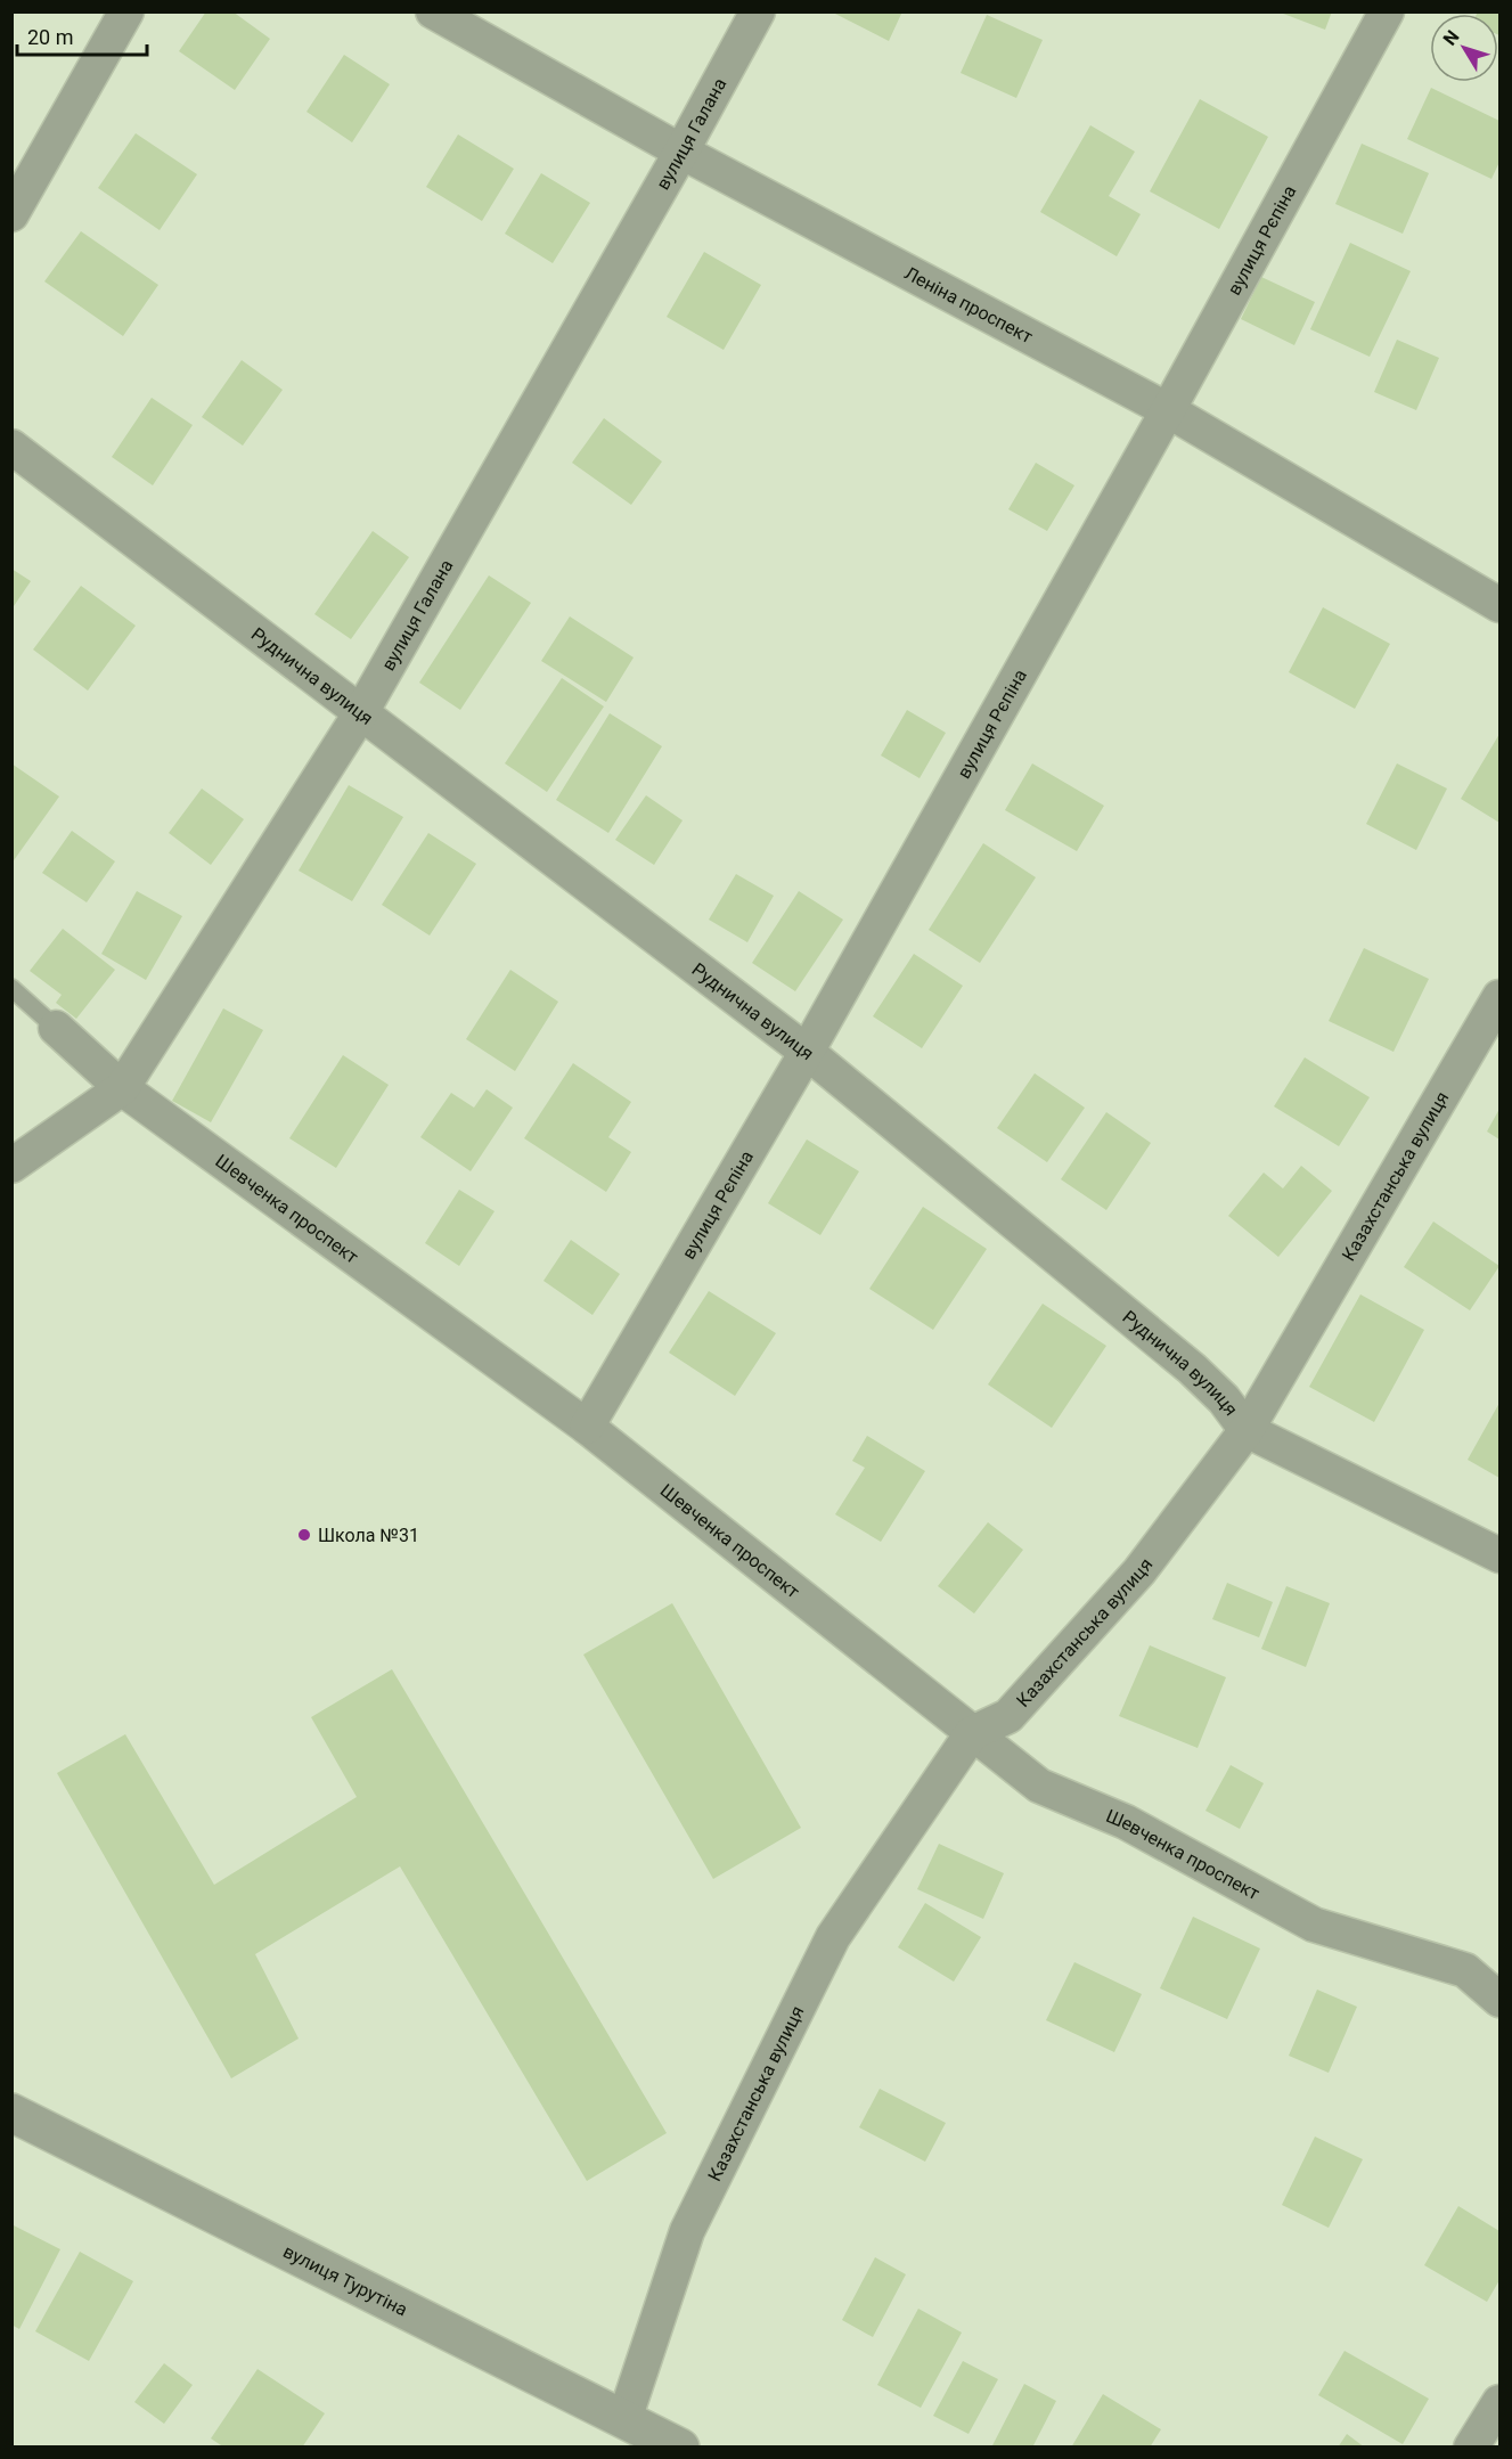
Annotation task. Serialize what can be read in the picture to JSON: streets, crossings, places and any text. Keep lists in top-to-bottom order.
{
  "streets": {
    "street": [
      "вулиця Галана",
      "вулиця Рєпіна",
      "Леніна проспект",
      "Руднична вулиця",
      "Казахстанська вулиця",
      "Шевченка проспект",
      "вулиця Турутіна"
    ]
  },
  "crossings": [
    ["вулиця Галана", "Леніна проспект"],
    ["вулиця Галана", "Руднична вулиця"],
    ["вулиця Галана", "Шевченка проспект"],
    ["вулиця Рєпіна", "Леніна проспект"],
    ["вулиця Рєпіна", "Руднична вулиця"],
    ["вулиця Рєпіна", "Шевченка проспект"],
    ["Руднична вулиця", "Казахстанська вулиця"],
    ["Казахстанська вулиця", "Шевченка проспект"],
    ["Казахстанська вулиця", "вулиця Турутіна"]
  ],
  "places": ["Школа №31"],
  "scale_bar": "20 m",
  "north": "top left"
}
